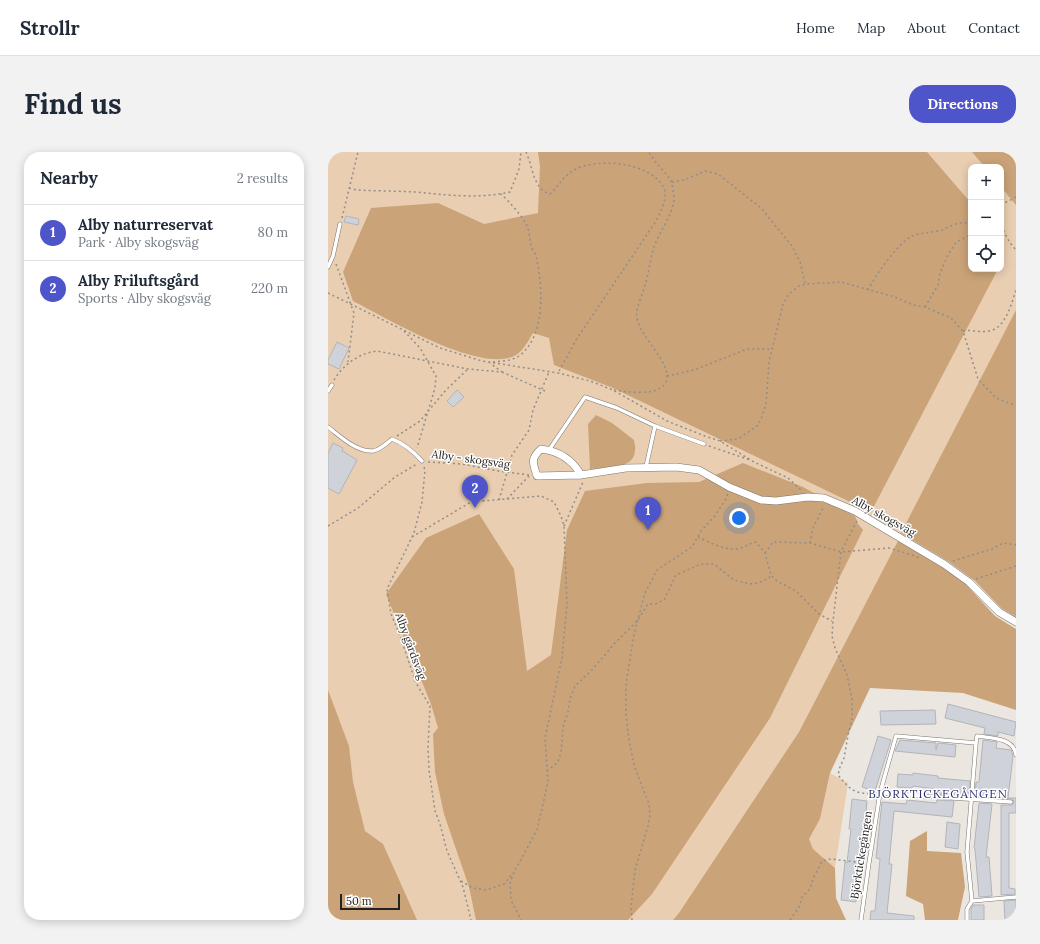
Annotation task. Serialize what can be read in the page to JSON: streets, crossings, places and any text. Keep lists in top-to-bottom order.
{
  "streets": {
    "street": ["Alby skogsväg"],
    "lane": ["Björktickegången"],
    "path": ["Alby - skogsväg", "Alby gårdsväg"]
  },
  "crossings": [
    ["Alby - skogsväg", "Alby skogsväg"]
  ],
  "districts": ["BJÖRKTICKEGÅNGEN"],
  "scale_bar": "50 m",
  "page": {
    "header": "Strollr",
    "nav": [
      "Home",
      "Map",
      "About",
      "Contact"
    ],
    "buttons": "Directions",
    "title": "Find us",
    "heading": ["Nearby", "2 results"],
    "map_buttons": ["+", "−"],
    "list": [
      {
        "mark": "1",
        "name": "Alby naturreservat",
        "note": "Park · Alby skogsväg",
        "value": "80 m"
      },
      {
        "mark": "2",
        "name": "Alby Friluftsgård",
        "note": "Sports · Alby skogsväg",
        "value": "220 m"
      }
    ],
    "pins": ["2", "1"],
    "scale": "50 m"
  }
}
